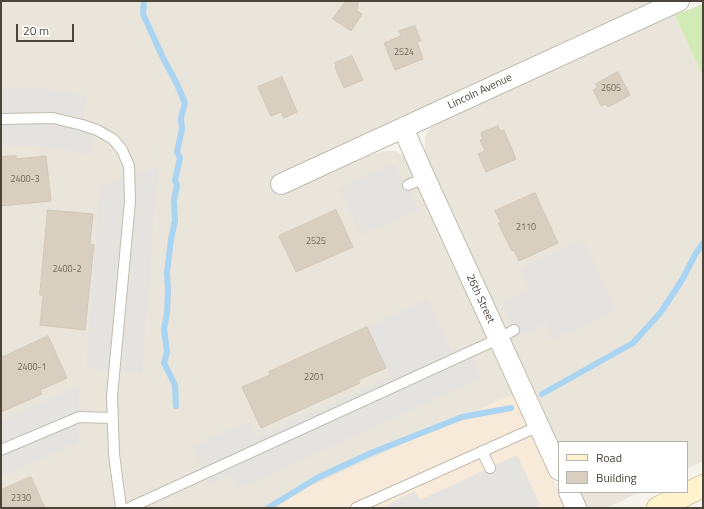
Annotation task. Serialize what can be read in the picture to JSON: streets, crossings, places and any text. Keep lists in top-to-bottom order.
{
  "streets": {
    "street": ["Lincoln Avenue", "26th Street"]
  },
  "crossings": [
    ["Lincoln Avenue", "26th Street"]
  ],
  "house_numbers": [
    "2524",
    "2605",
    "2400-3",
    "2110",
    "2525",
    "2400-2",
    "2400-1",
    "2201",
    "2330"
  ],
  "legend": ["Road", "Building"],
  "scale_bar": "20 m"
}
